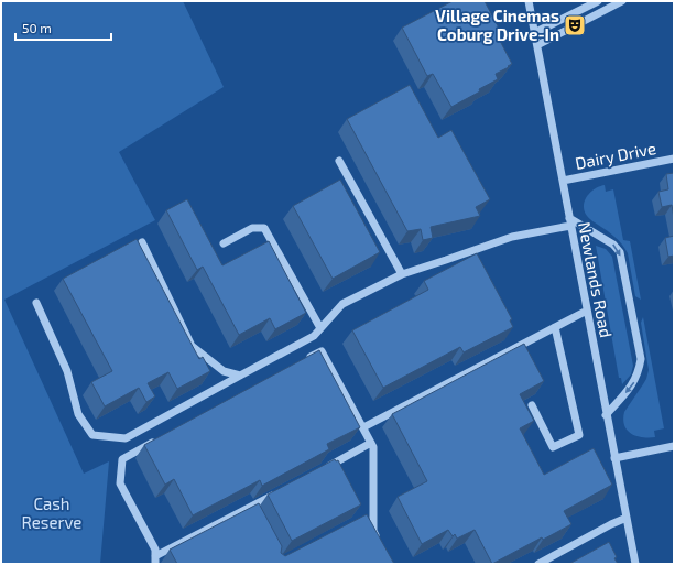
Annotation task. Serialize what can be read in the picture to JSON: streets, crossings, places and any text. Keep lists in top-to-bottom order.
{
  "streets": {
    "street": ["Dairy Drive", "Newlands Road"]
  },
  "crossings": [
    ["Dairy Drive", "Newlands Road"]
  ],
  "parks": ["Cash Reserve"],
  "places": {
    "theatre": ["Village Cinemas Coburg Drive-In"]
  },
  "scale_bar": "50 m"
}
